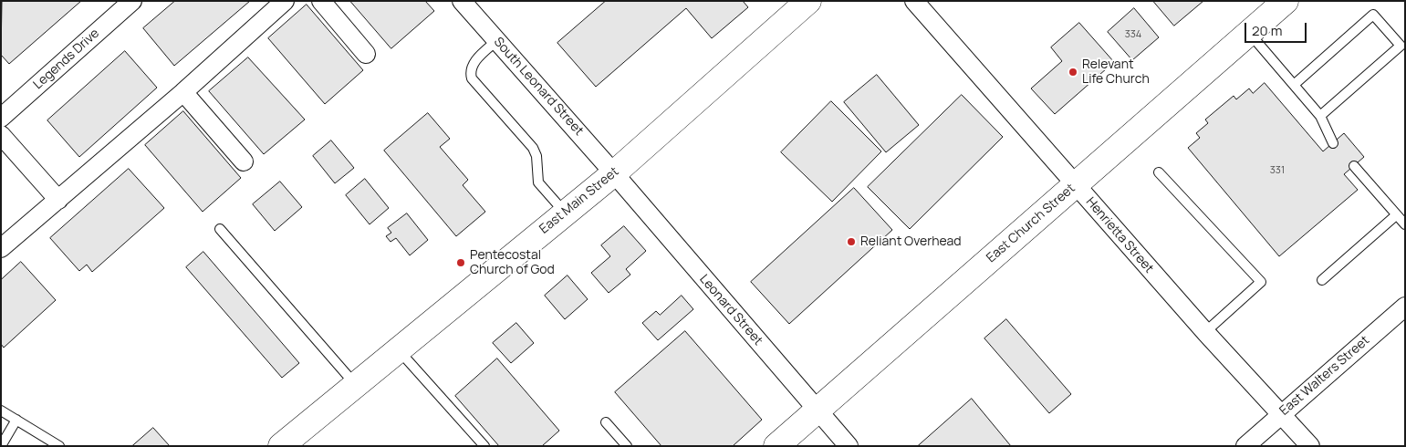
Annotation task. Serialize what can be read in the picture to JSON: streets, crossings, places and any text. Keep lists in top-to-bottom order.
{
  "streets": {
    "main road": ["East Main Street", "East Church Street"],
    "street": [
      "Legends Drive",
      "South Leonard Street",
      "Henrietta Street",
      "Leonard Street",
      "East Walters Street"
    ]
  },
  "crossings": [
    ["South Leonard Street", "East Main Street"],
    ["South Leonard Street", "Leonard Street"],
    ["East Main Street", "Leonard Street"],
    ["East Church Street", "Henrietta Street"],
    ["East Church Street", "Leonard Street"],
    ["Henrietta Street", "East Walters Street"]
  ],
  "places": ["Relevant Life Church", "Reliant Overhead", "Pentecostal Church of God"],
  "house_numbers": ["334", "331"],
  "scale_bar": "20 m"
}
